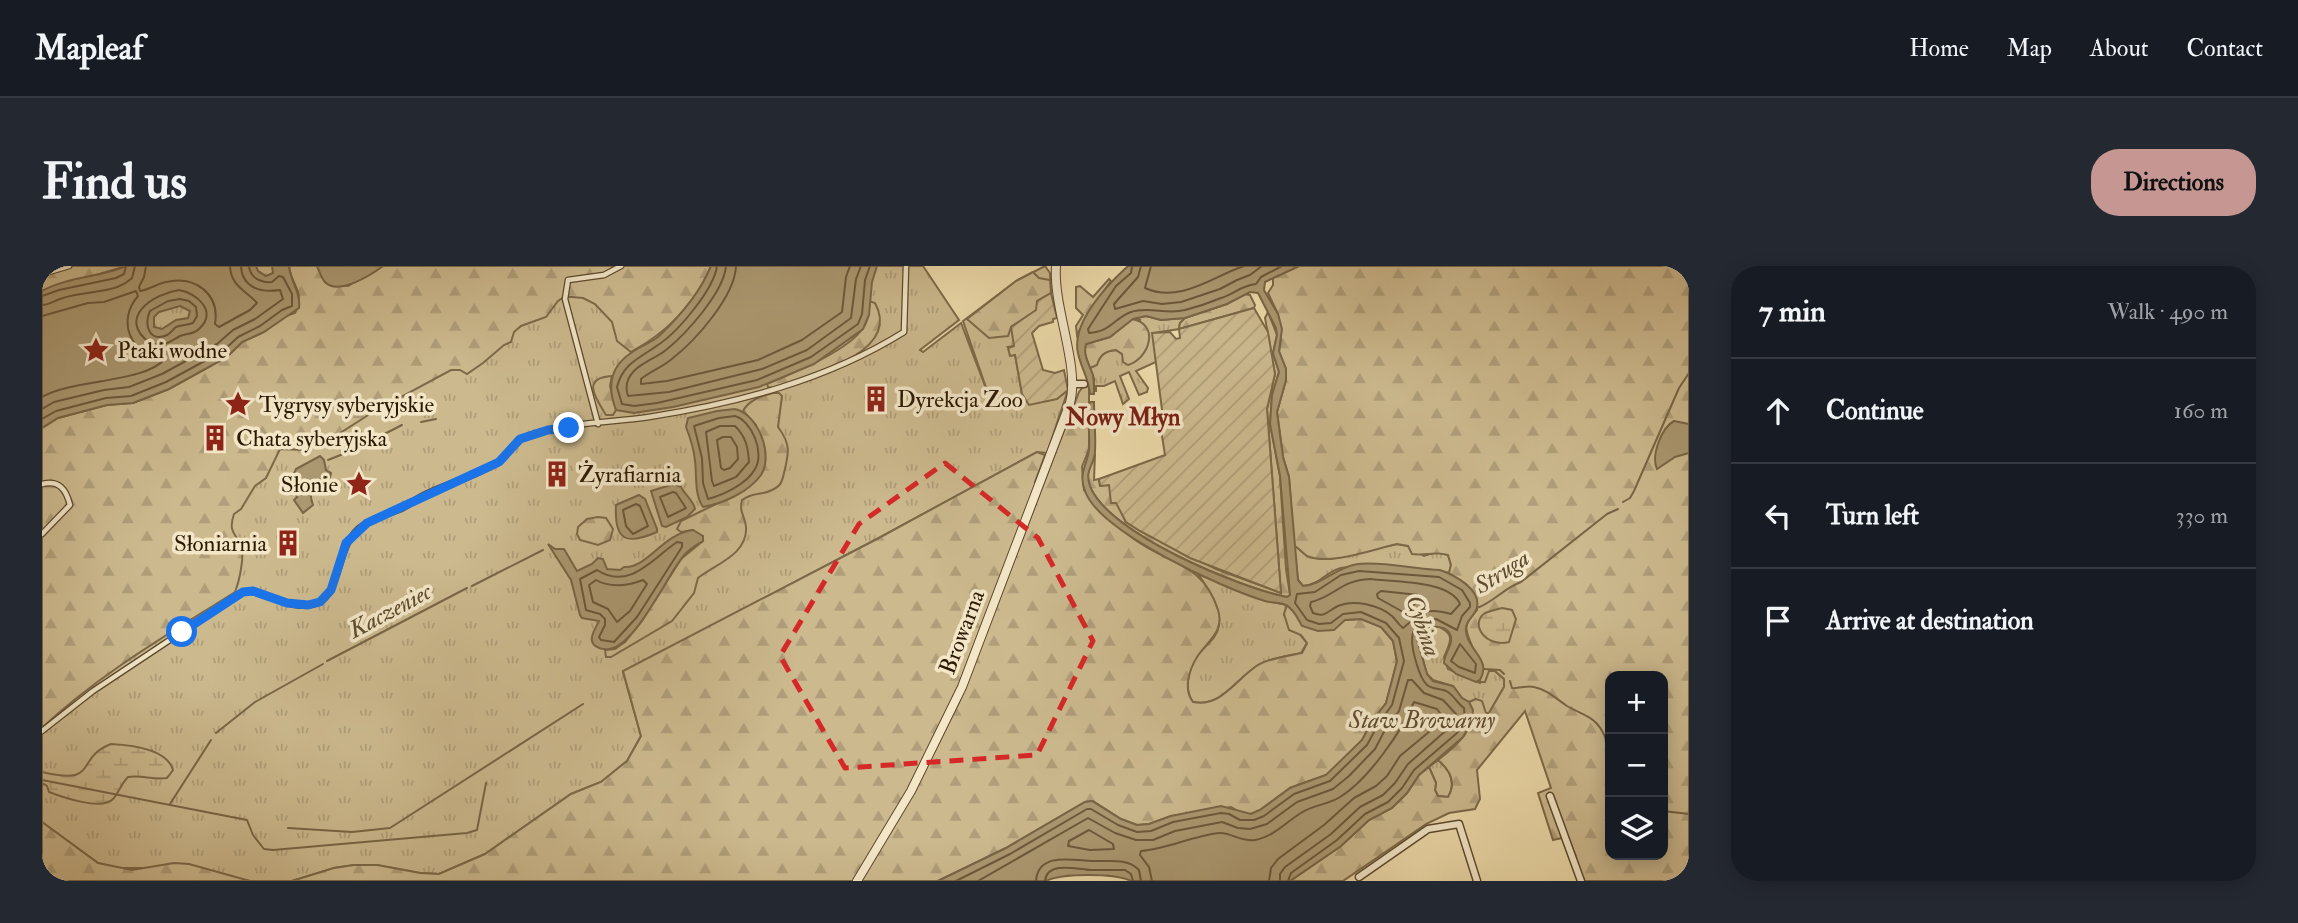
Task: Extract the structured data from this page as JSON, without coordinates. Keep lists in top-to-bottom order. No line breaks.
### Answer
{"streets":{"street":["Browarna"]},"districts":["Nowy Młyn"],"water":["Struga","Kaczeniec","Cybina","Staw Browarny"],"places":{"place":["Ptaki wodne","Tygrysy syberyjskie","Słonie"],"building":["Dyrekcja Zoo","Chata syberyjska","Żyrafiarnia","Słoniarnia"]},"page":{"header":"Mapleaf","nav":["Home","Map","About","Contact"],"buttons":"Directions","title":"Find us","heading":["7 min","Walk · 490 m"],"list":[["Continue","160 m"],["Turn left","330 m"],"Arrive at destination"],"map_buttons":["+","−"]}}
